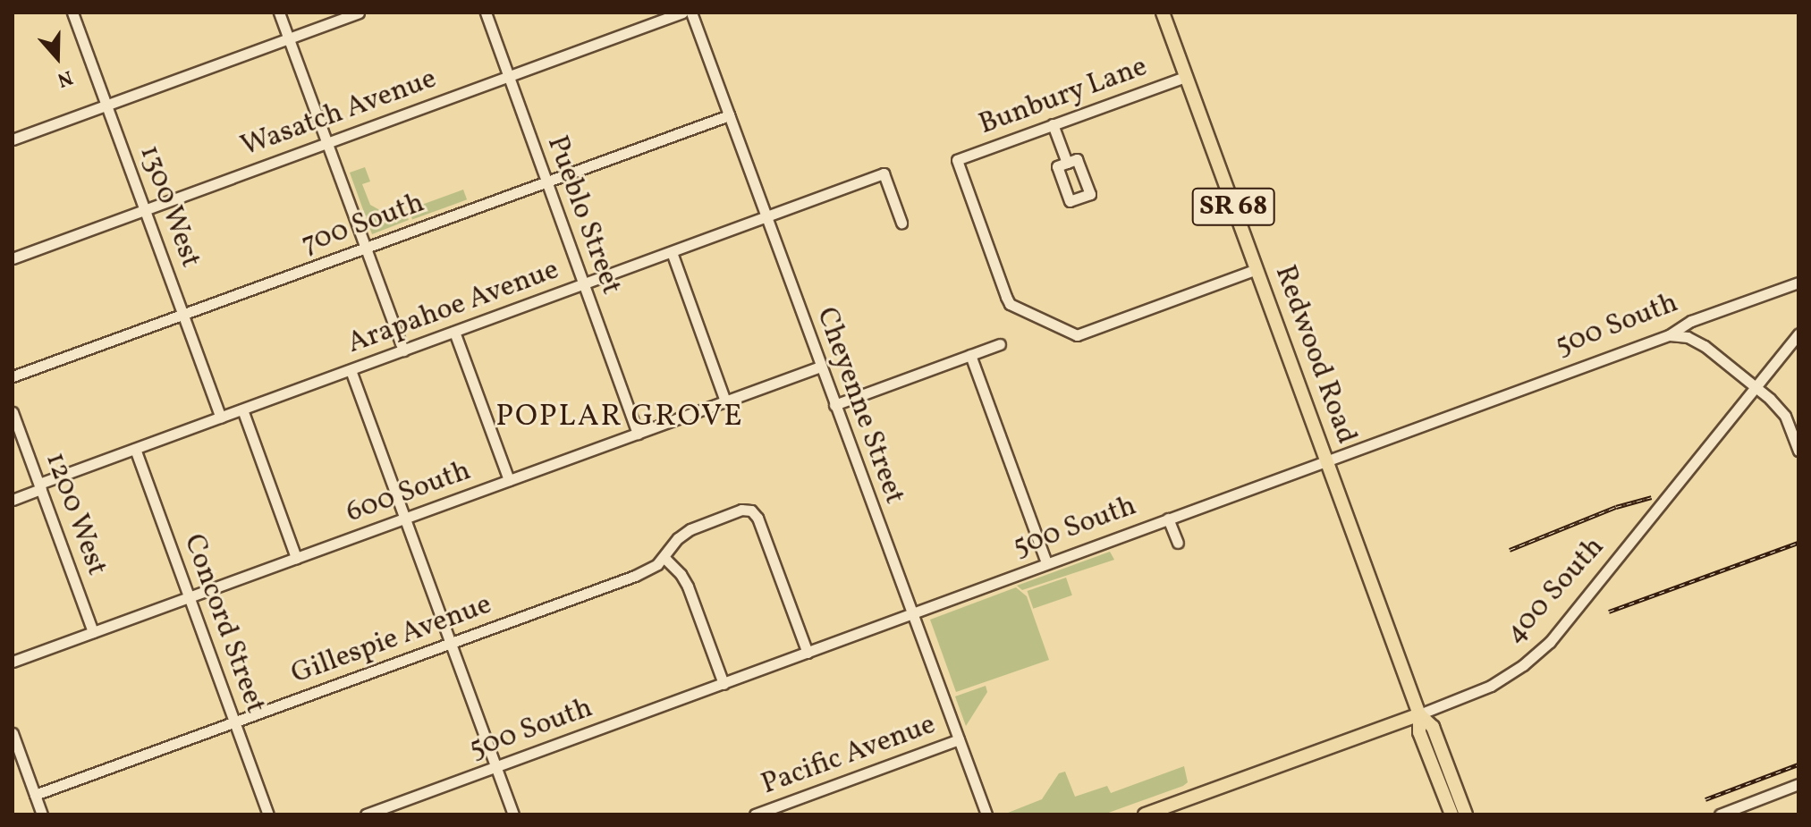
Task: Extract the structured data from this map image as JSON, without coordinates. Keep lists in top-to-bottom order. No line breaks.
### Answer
{"streets":{"main road":["SR 68","Redwood Road","400 South"],"street":["Bunbury Lane","Wasatch Avenue","1300 West","Pueblo Street","700 South","Arapahoe Avenue","500 South","Cheyenne Street","600 South","1200 West","Concord Street","Gillespie Avenue","Pacific Avenue"]},"crossings":[["Bunbury Lane","Redwood Road"],["Wasatch Avenue","1300 West"],["Wasatch Avenue","Pueblo Street"],["1300 West","700 South"],["1300 West","Arapahoe Avenue"],["Pueblo Street","700 South"],["Pueblo Street","Arapahoe Avenue"],["Pueblo Street","600 South"],["700 South","Cheyenne Street"],["Arapahoe Avenue","Cheyenne Street"],["Arapahoe Avenue","1200 West"],["Arapahoe Avenue","Concord Street"],["500 South","Redwood Road"],["500 South","Cheyenne Street"],["500 South","Gillespie Avenue"],["Redwood Road","400 South"],["Cheyenne Street","600 South"],["Cheyenne Street","Pacific Avenue"],["600 South","1200 West"],["600 South","Concord Street"],["Concord Street","Gillespie Avenue"]],"districts":["POPLAR GROVE"],"north":"bottom"}
